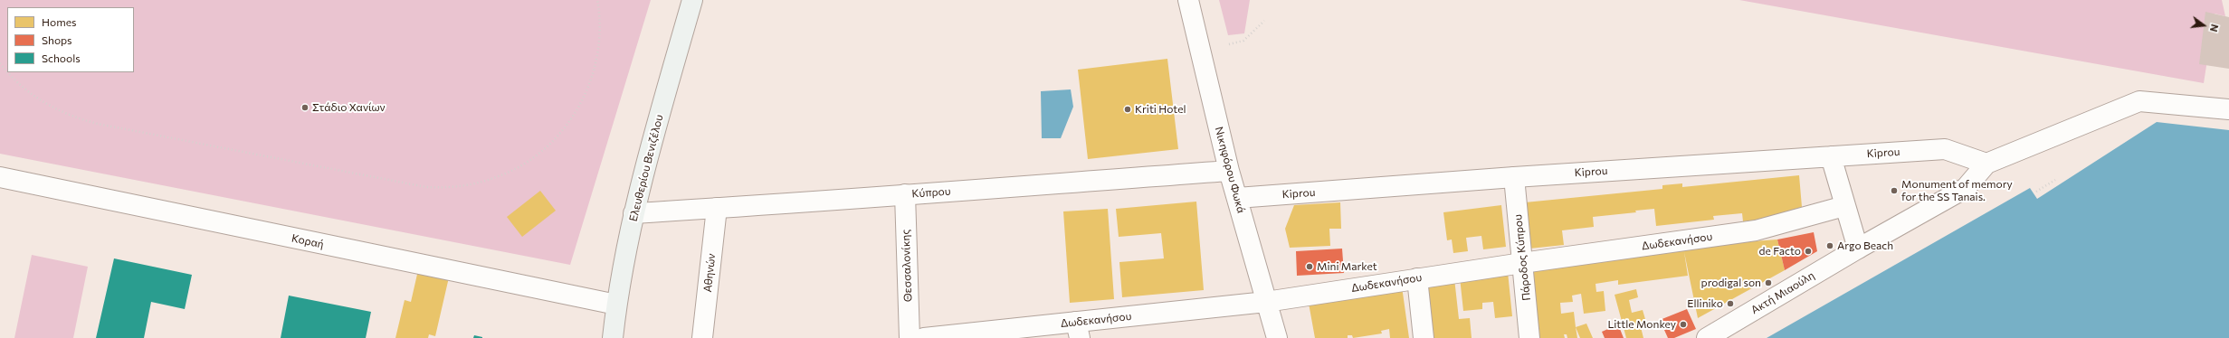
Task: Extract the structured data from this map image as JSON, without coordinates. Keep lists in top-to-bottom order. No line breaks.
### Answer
{"streets":{"main road":["Ελευθερίου Βενιζέλου"],"street":["Kiprou","Νικηφόρου Φωκά","Κύπρου","Κοραή","Δωδεκανήσου","Πάροδος Κύπρου","Θεσσαλονίκης","Αθηνών","Ακτή Μιαούλη"]},"crossings":[["Kiprou","Νικηφόρου Φωκά"],["Kiprou","Πάροδος Κύπρου"],["Kiprou","Ακτή Μιαούλη"],["Ελευθερίου Βενιζέλου","Κύπρου"],["Ελευθερίου Βενιζέλου","Κοραή"],["Νικηφόρου Φωκά","Κύπρου"],["Νικηφόρου Φωκά","Δωδεκανήσου"],["Κύπρου","Θεσσαλονίκης"],["Κύπρου","Αθηνών"],["Δωδεκανήσου","Πάροδος Κύπρου"]],"places":["Στάδιο Χανίων","Kriti Hotel","Monument of memory for the SS Tanais.","Argo Beach","de Facto","Mini Market","prodigal son","Elliniko","Little Monkey"],"legend":["Homes","Shops","Schools"],"north":"right"}
